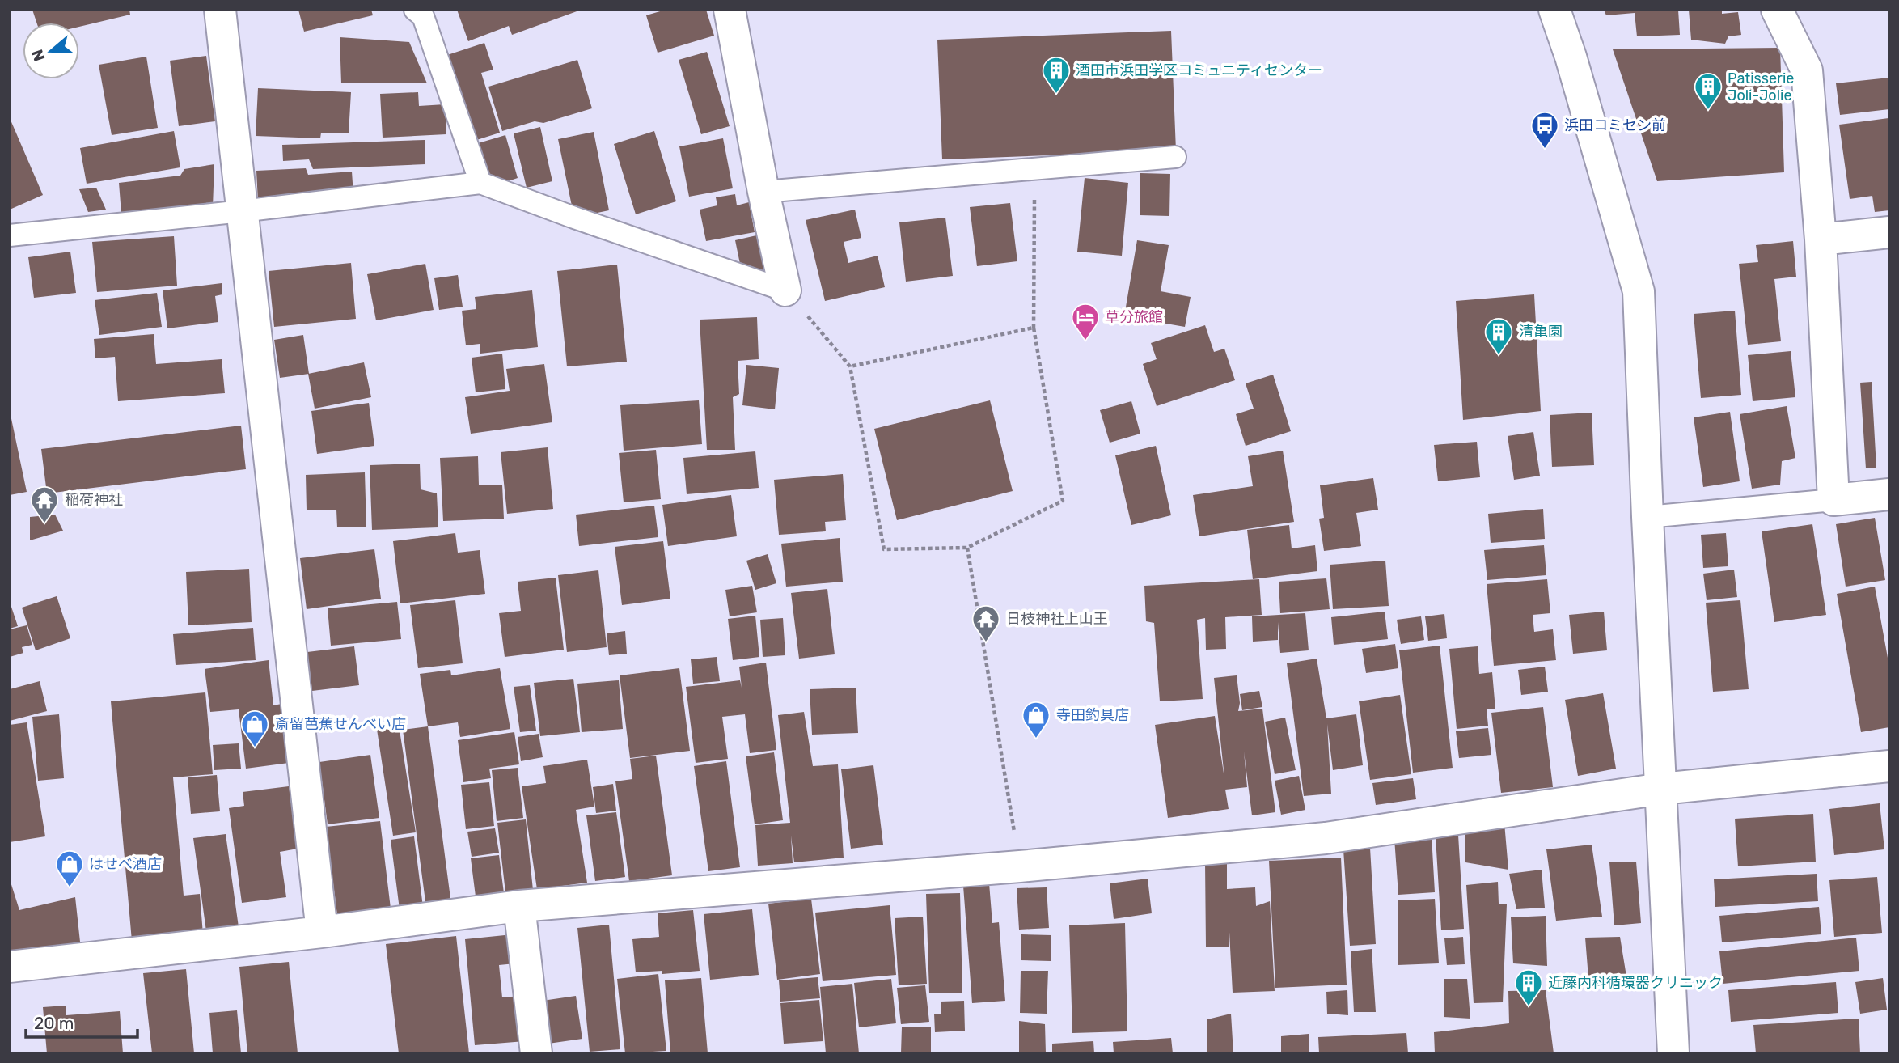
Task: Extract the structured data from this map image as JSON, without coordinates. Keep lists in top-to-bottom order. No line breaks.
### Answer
{"places":{"building":["酒田市浜田学区コミュニティセンター","Patisserie Joli-Jolie","清亀園","近藤内科循環器クリニック"],"bus stop":["浜田コミセン前"],"hotel":["草分旅館"],"temple":["稲荷神社","日枝神社上山王"],"shop":["寺田釣具店","斎留芭蕉せんべい店","はせべ酒店"]},"scale_bar":"20 m","north":"left"}
